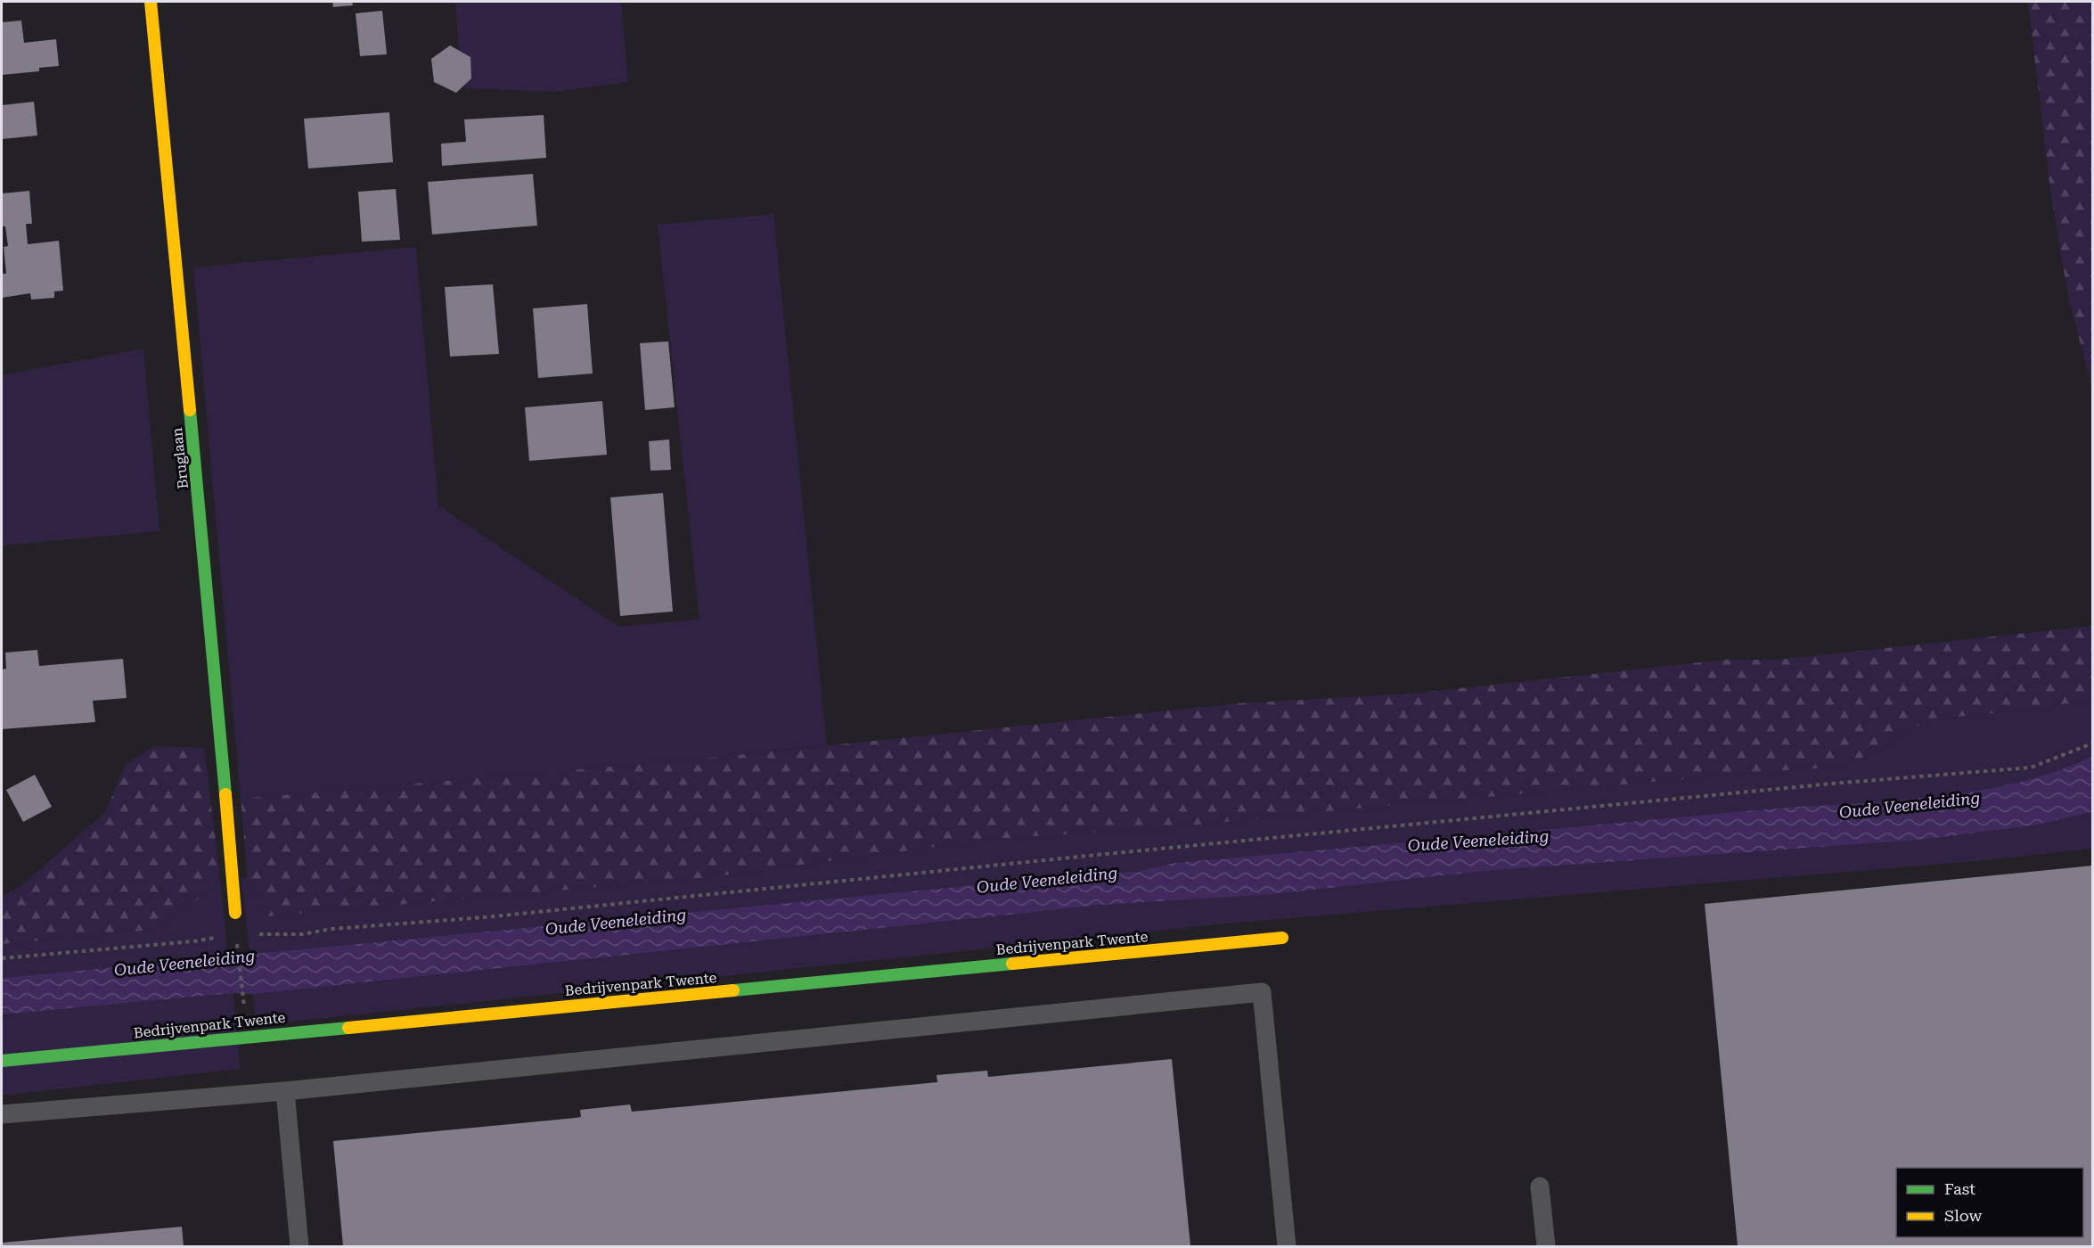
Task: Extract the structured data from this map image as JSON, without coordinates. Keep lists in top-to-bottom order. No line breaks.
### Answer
{"streets":{"street":["Bruglaan","Bedrijvenpark Twente"]},"water":["Oude Veeneleiding"],"legend":["Fast","Slow"]}
